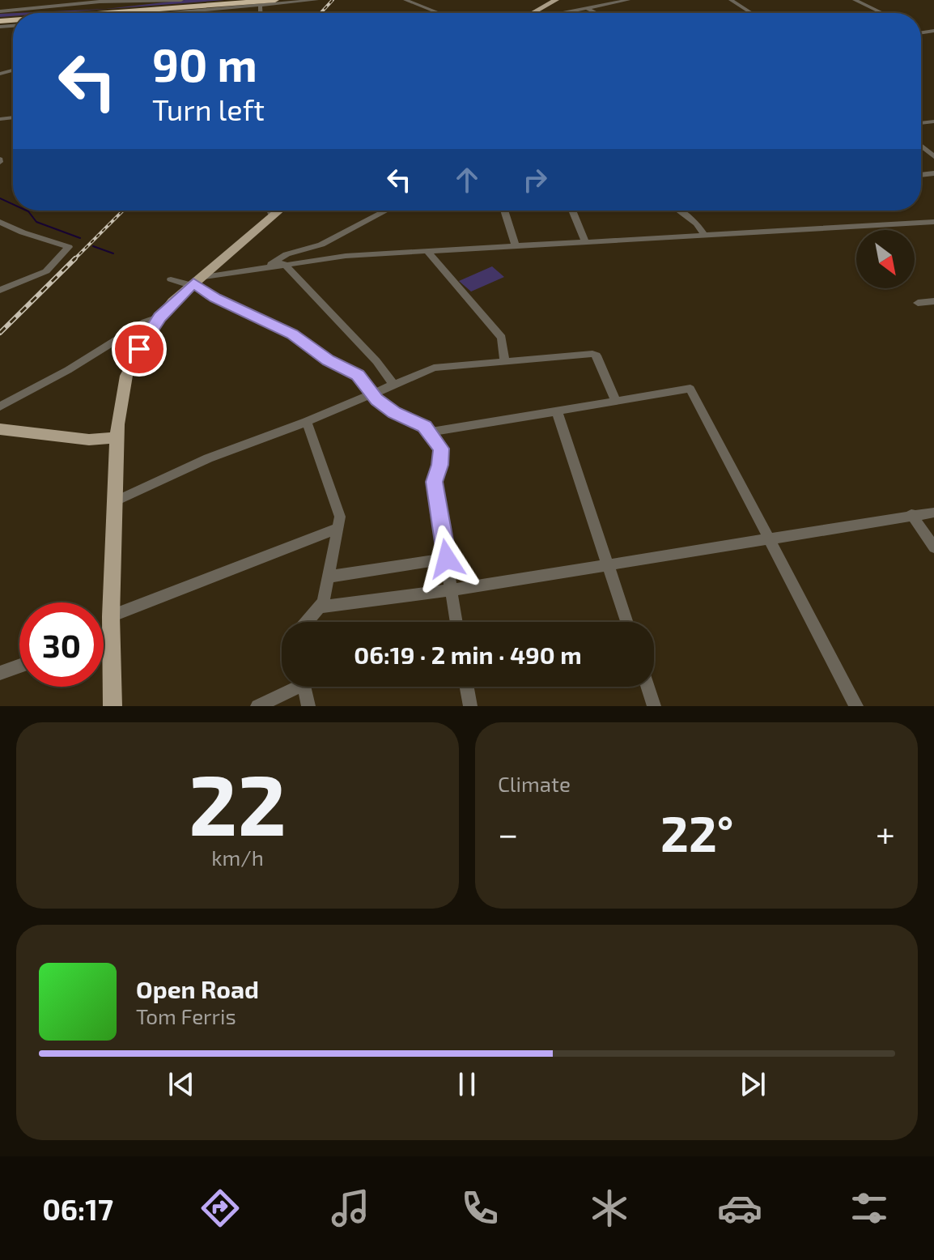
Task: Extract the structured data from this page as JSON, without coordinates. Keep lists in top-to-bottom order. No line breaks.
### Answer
{"north":"bottom right","page":{"turn":["90 m","Turn left"],"limit":"30","trip":"06:19 · 2 min · 490 m","tile":[["22","km/h"],"Climate"],"heat":["−","22°","+"],"song":["Open Road","Tom Ferris"],"tabs":"06:17"}}
